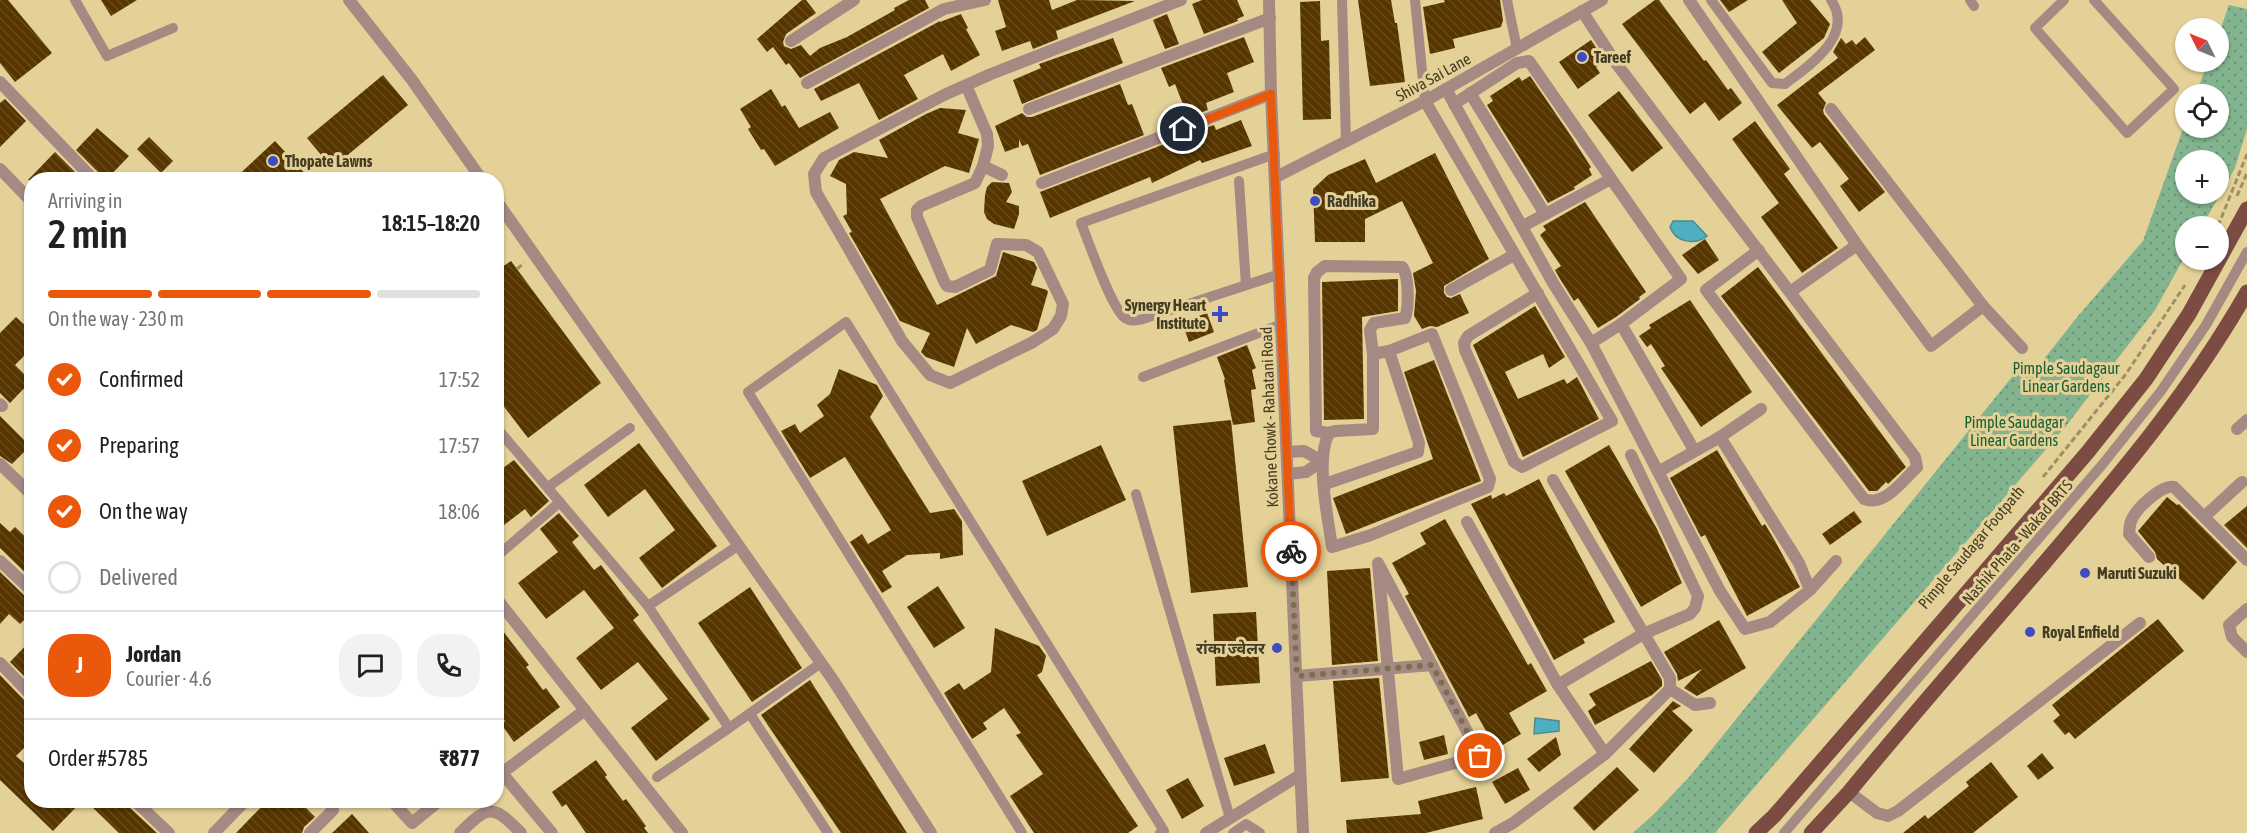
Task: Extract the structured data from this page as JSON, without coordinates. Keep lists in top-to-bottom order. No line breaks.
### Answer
{"streets":{"street":["Shiva Sai Lane","Kokane Chowk - Rahatani Road"],"lane":["Nashik Phata - Wakad BRTS"],"path":["Pimple Saudagar Footpath"]},"crossings":[["Shiva Sai Lane","Kokane Chowk - Rahatani Road"]],"parks":["Pimple Saudagaur Linear Gardens","Pimple Saudagar Linear Gardens"],"places":{"other":["Tareef","Thopate Lawns","Radhika","Maruti Suzuki","Royal Enfield","रांका ज्वेलर"],"health":["Synergy Heart Institute"]},"north":"top left","page":{"map_buttons":["+","−"],"heading":["2 min","Arriving in","18:15–18:20"],"panel":["Jordan","Courier · 4.6","Order #5785","₹877"],"bar":"On the way · 230 m","list":[["Confirmed","17:52"],["Preparing","17:57"],["On the way","18:06"],"Delivered"],"round":"J"}}
